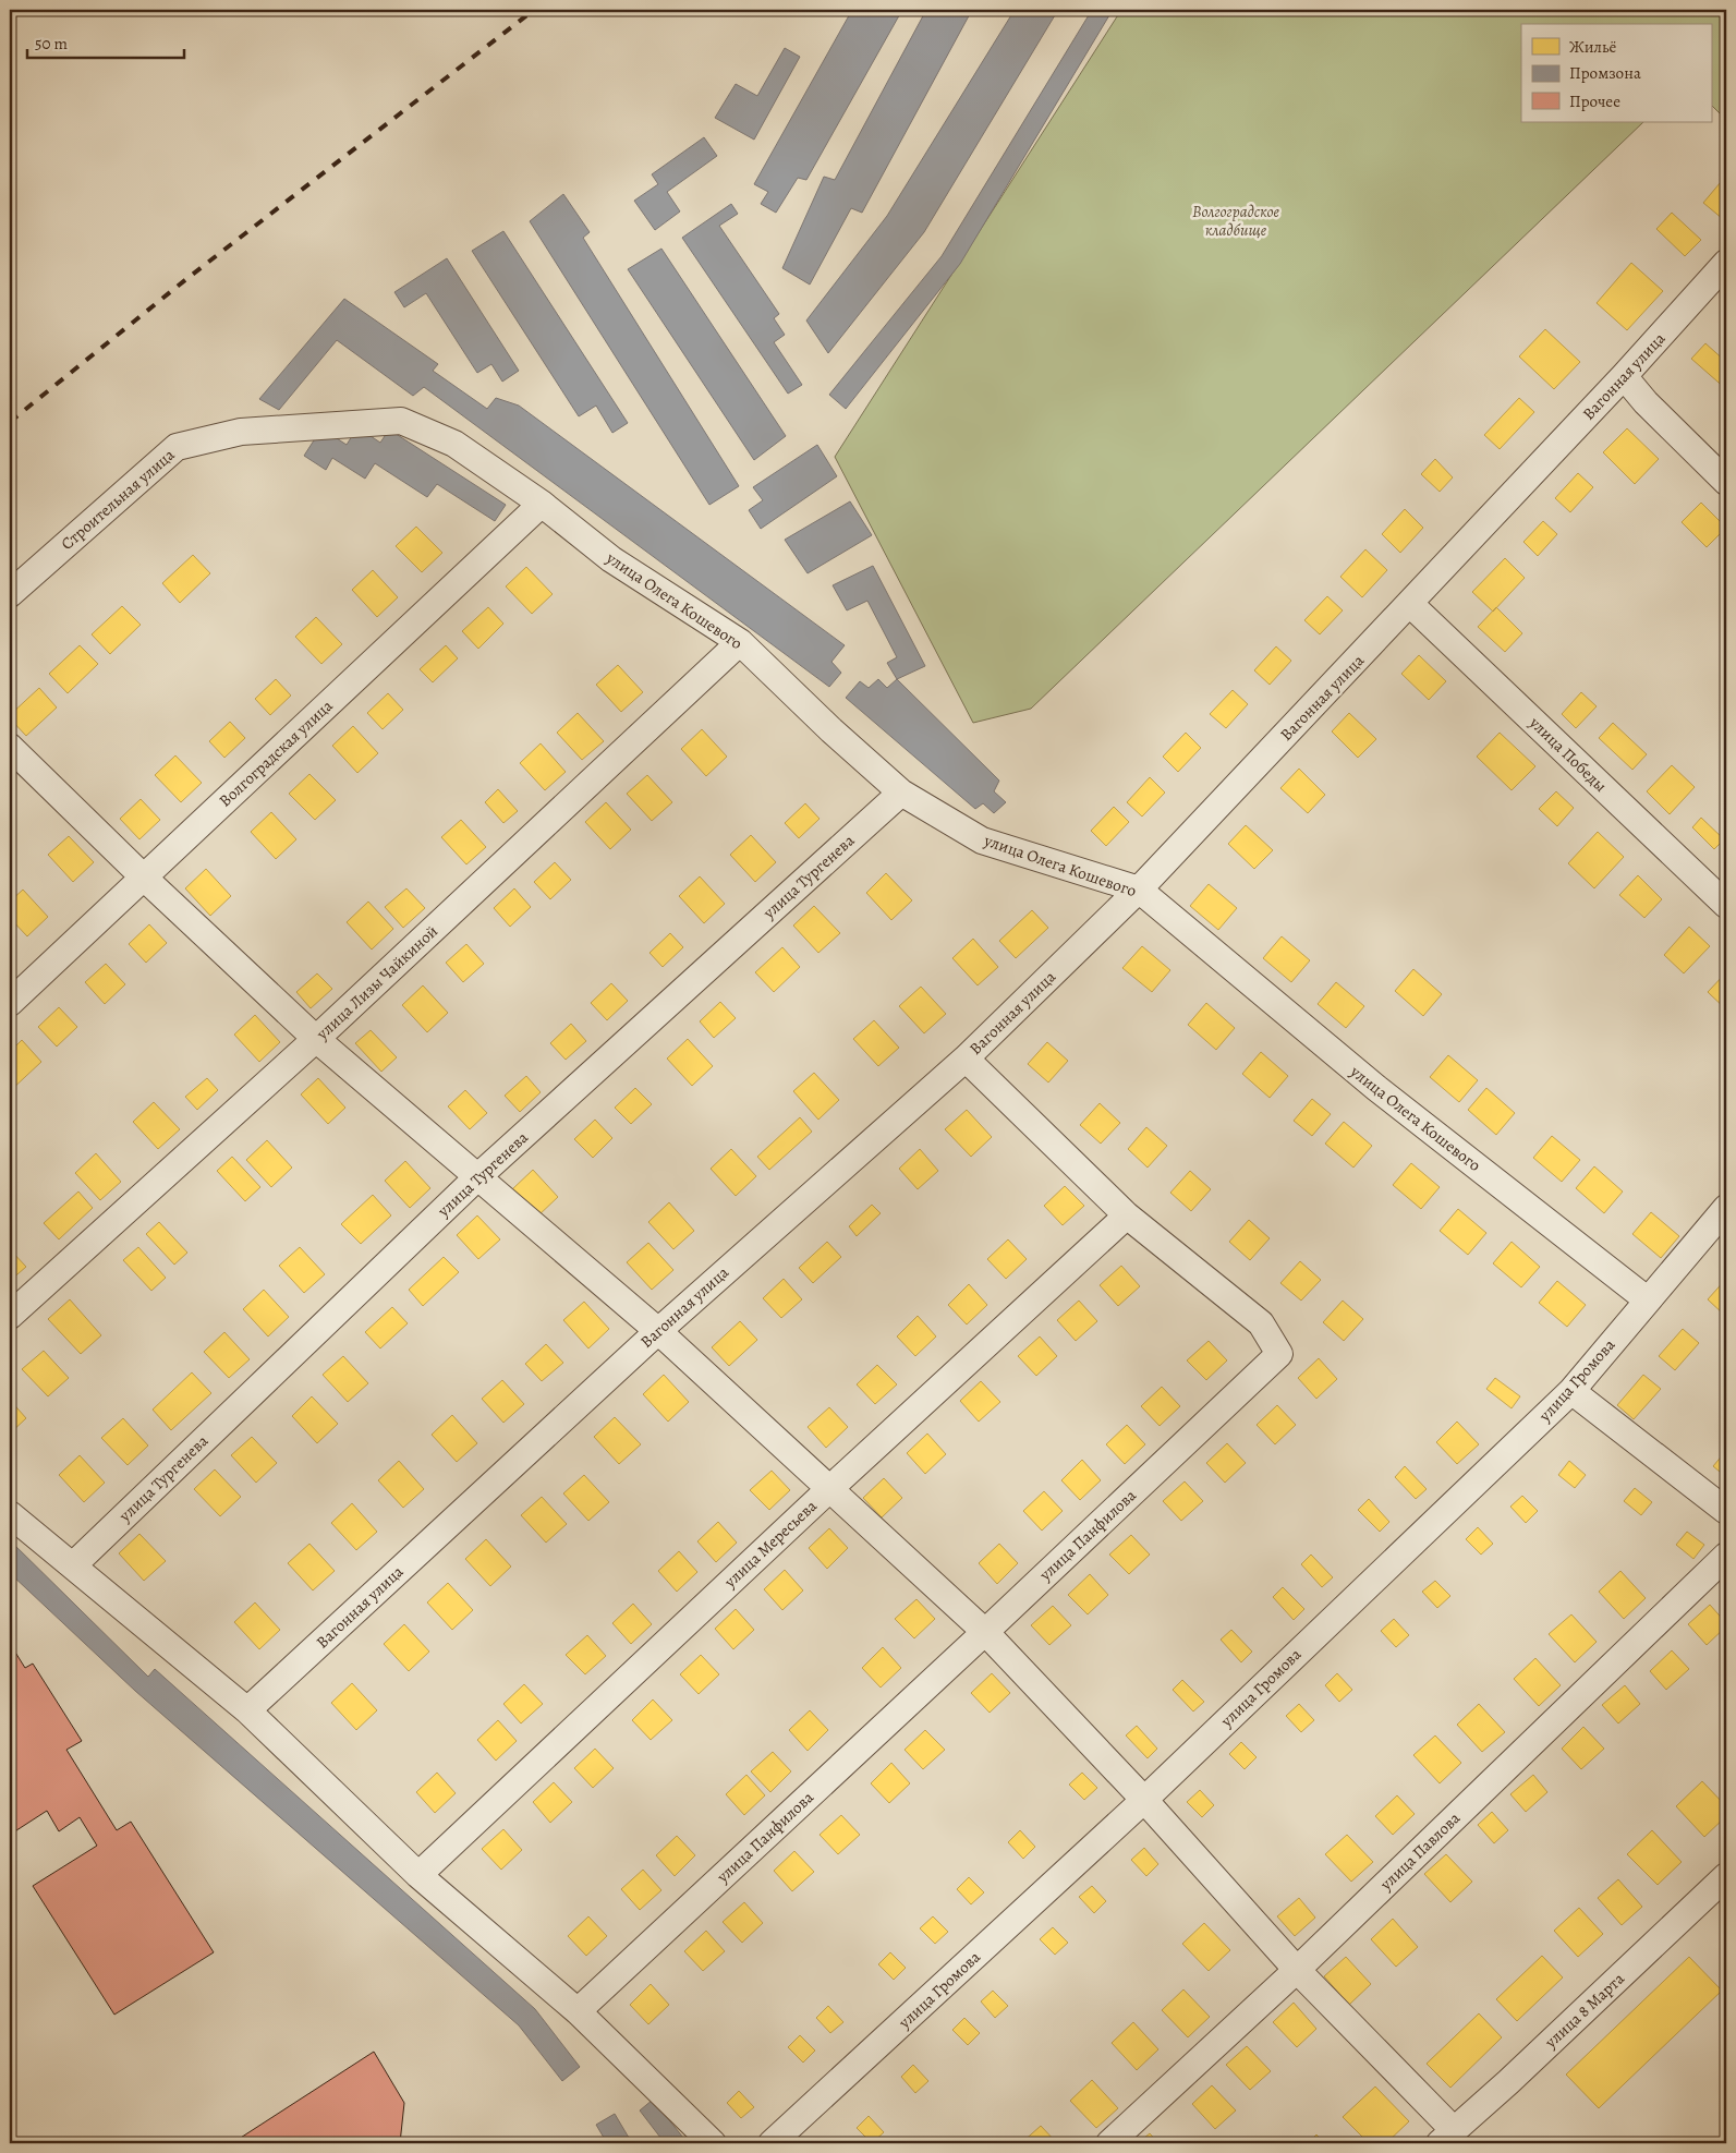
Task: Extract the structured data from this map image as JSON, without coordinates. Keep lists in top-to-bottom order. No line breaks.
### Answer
{"streets":{"street":["Вагонная улица","Строительная улица","улица Олега Кошевого","Волгоградская улица","улица Победы","улица Тургенева","улица Лизы Чайкиной","улица Громова","улица Панфилова","улица Мересьева","улица Павлова","улица 8 Марта"]},"crossings":[["Вагонная улица","улица Олега Кошевого"],["Вагонная улица","улица Победы"],["Вагонная улица","улица Панфилова"],["Строительная улица","улица Олега Кошевого"],["улица Олега Кошевого","Волгоградская улица"],["улица Олега Кошевого","улица Тургенева"],["улица Олега Кошевого","улица Лизы Чайкиной"],["улица Олега Кошевого","улица Громова"],["улица Панфилова","улица Мересьева"]],"parks":["Волгоградское кладбище"],"legend":["Жильё","Промзона","Прочее"],"scale_bar":"50 m"}
